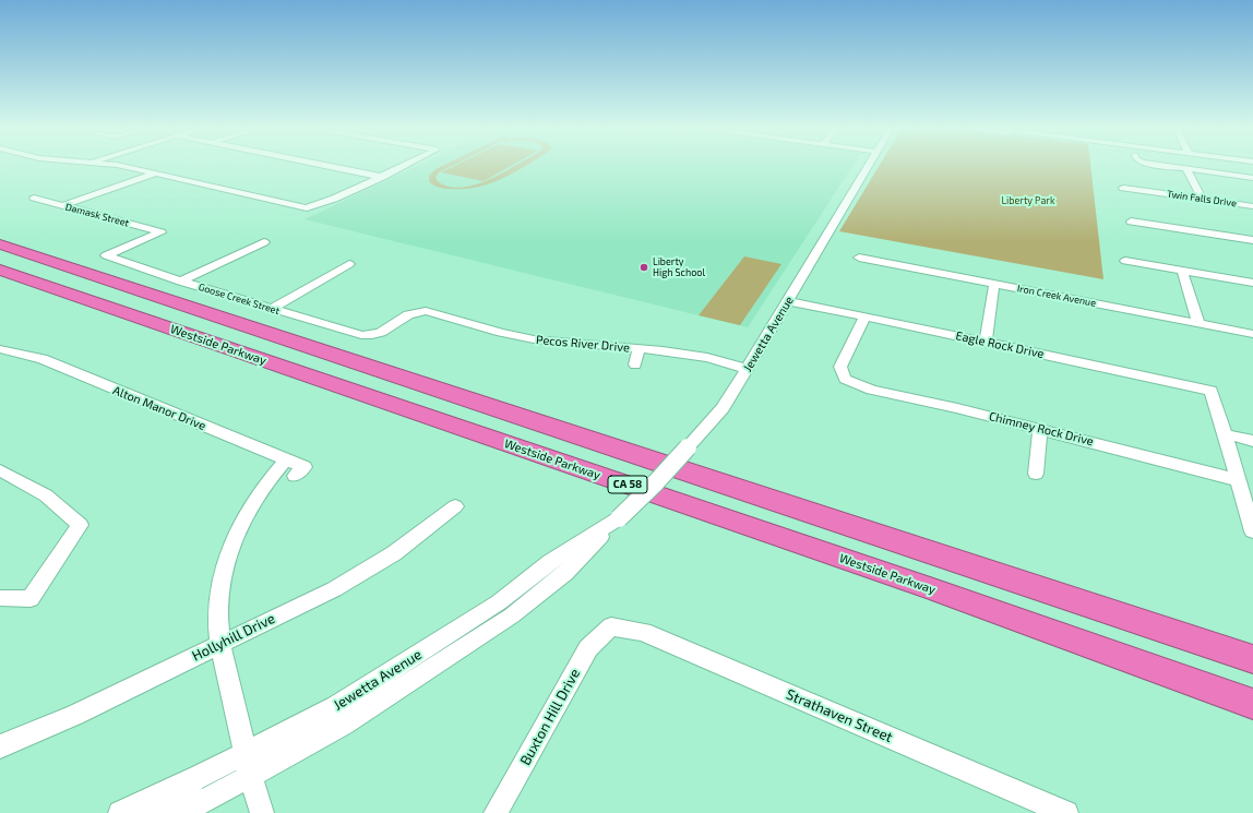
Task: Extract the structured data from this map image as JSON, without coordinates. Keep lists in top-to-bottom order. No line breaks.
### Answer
{"streets":{"highway":["Westside Parkway","CA 58"],"street":["Twin Falls Drive","Damask Street","Iron Creek Avenue","Goose Creek Street","Jewetta Avenue","Pecos River Drive","Eagle Rock Drive","Alton Manor Drive","Chimney Rock Drive","Hollyhill Drive","Strathaven Street","Buxton Hill Drive"]},"crossings":[["Damask Street","Goose Creek Street"],["Goose Creek Street","Pecos River Drive"],["Jewetta Avenue","Pecos River Drive"],["Jewetta Avenue","Eagle Rock Drive"],["Eagle Rock Drive","Chimney Rock Drive"],["Alton Manor Drive","Hollyhill Drive"],["Strathaven Street","Buxton Hill Drive"]],"parks":["Liberty Park"],"places":["Liberty High School"]}
